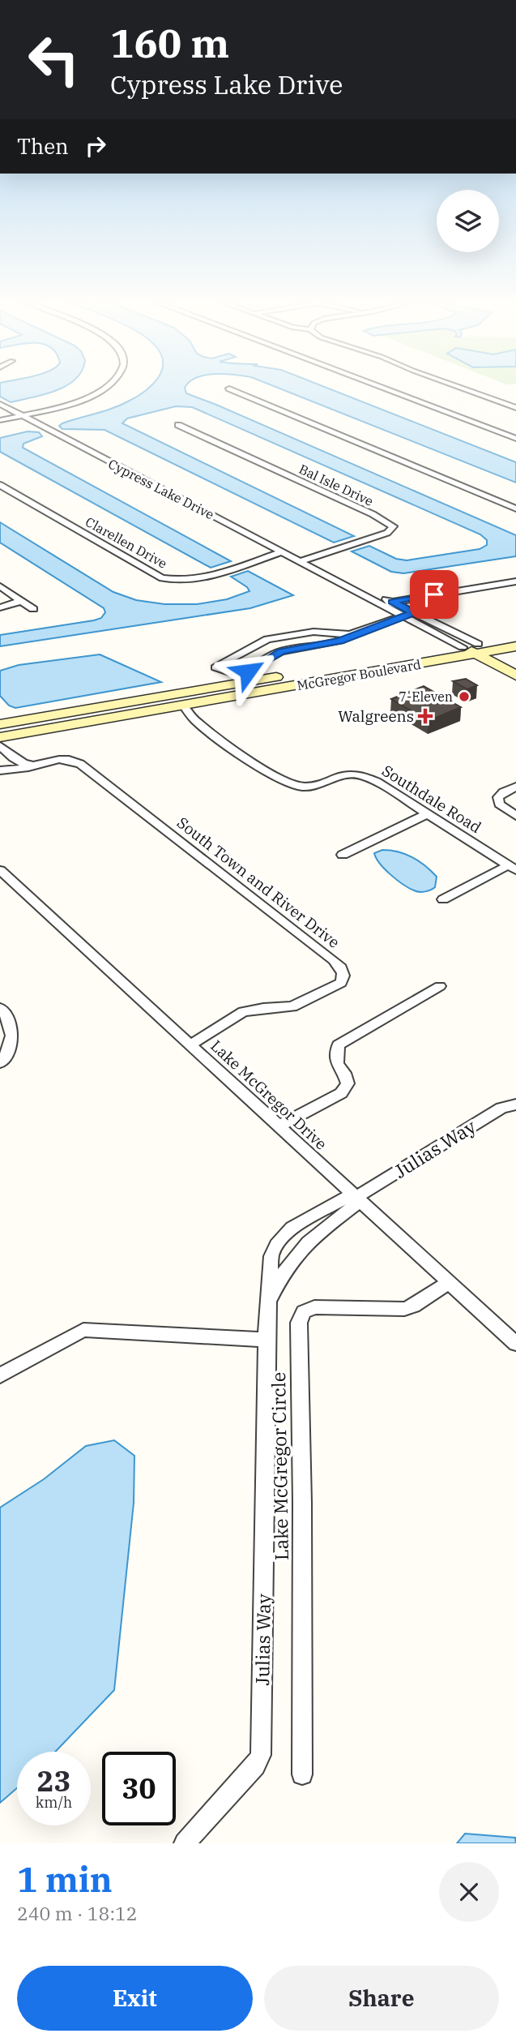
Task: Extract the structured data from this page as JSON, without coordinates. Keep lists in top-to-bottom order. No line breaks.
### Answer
{"streets":{"main road":["Cypress Lake Drive","McGregor Boulevard"],"street":["Bal Isle Drive","Clarellen Drive","Southdale Road","South Town and River Drive","Lake McGregor Drive","Julias Way","Lake McGregor Circle"]},"crossings":[["Bal Isle Drive","Cypress Lake Drive"],["Cypress Lake Drive","Clarellen Drive"],["Cypress Lake Drive","McGregor Boulevard"],["McGregor Boulevard","Southdale Road"],["South Town and River Drive","Lake McGregor Drive"],["Lake McGregor Drive","Julias Way"],["Lake McGregor Drive","Lake McGregor Circle"]],"places":{"other":["7-Eleven"],"health":["Walgreens"]},"page":{"turn":["160 m","Cypress Lake Drive"],"then":"Then","speed":"23 km/h","limit":"30","heading":["1 min","240 m · 18:12"],"buttons":["Exit","Share"]}}
